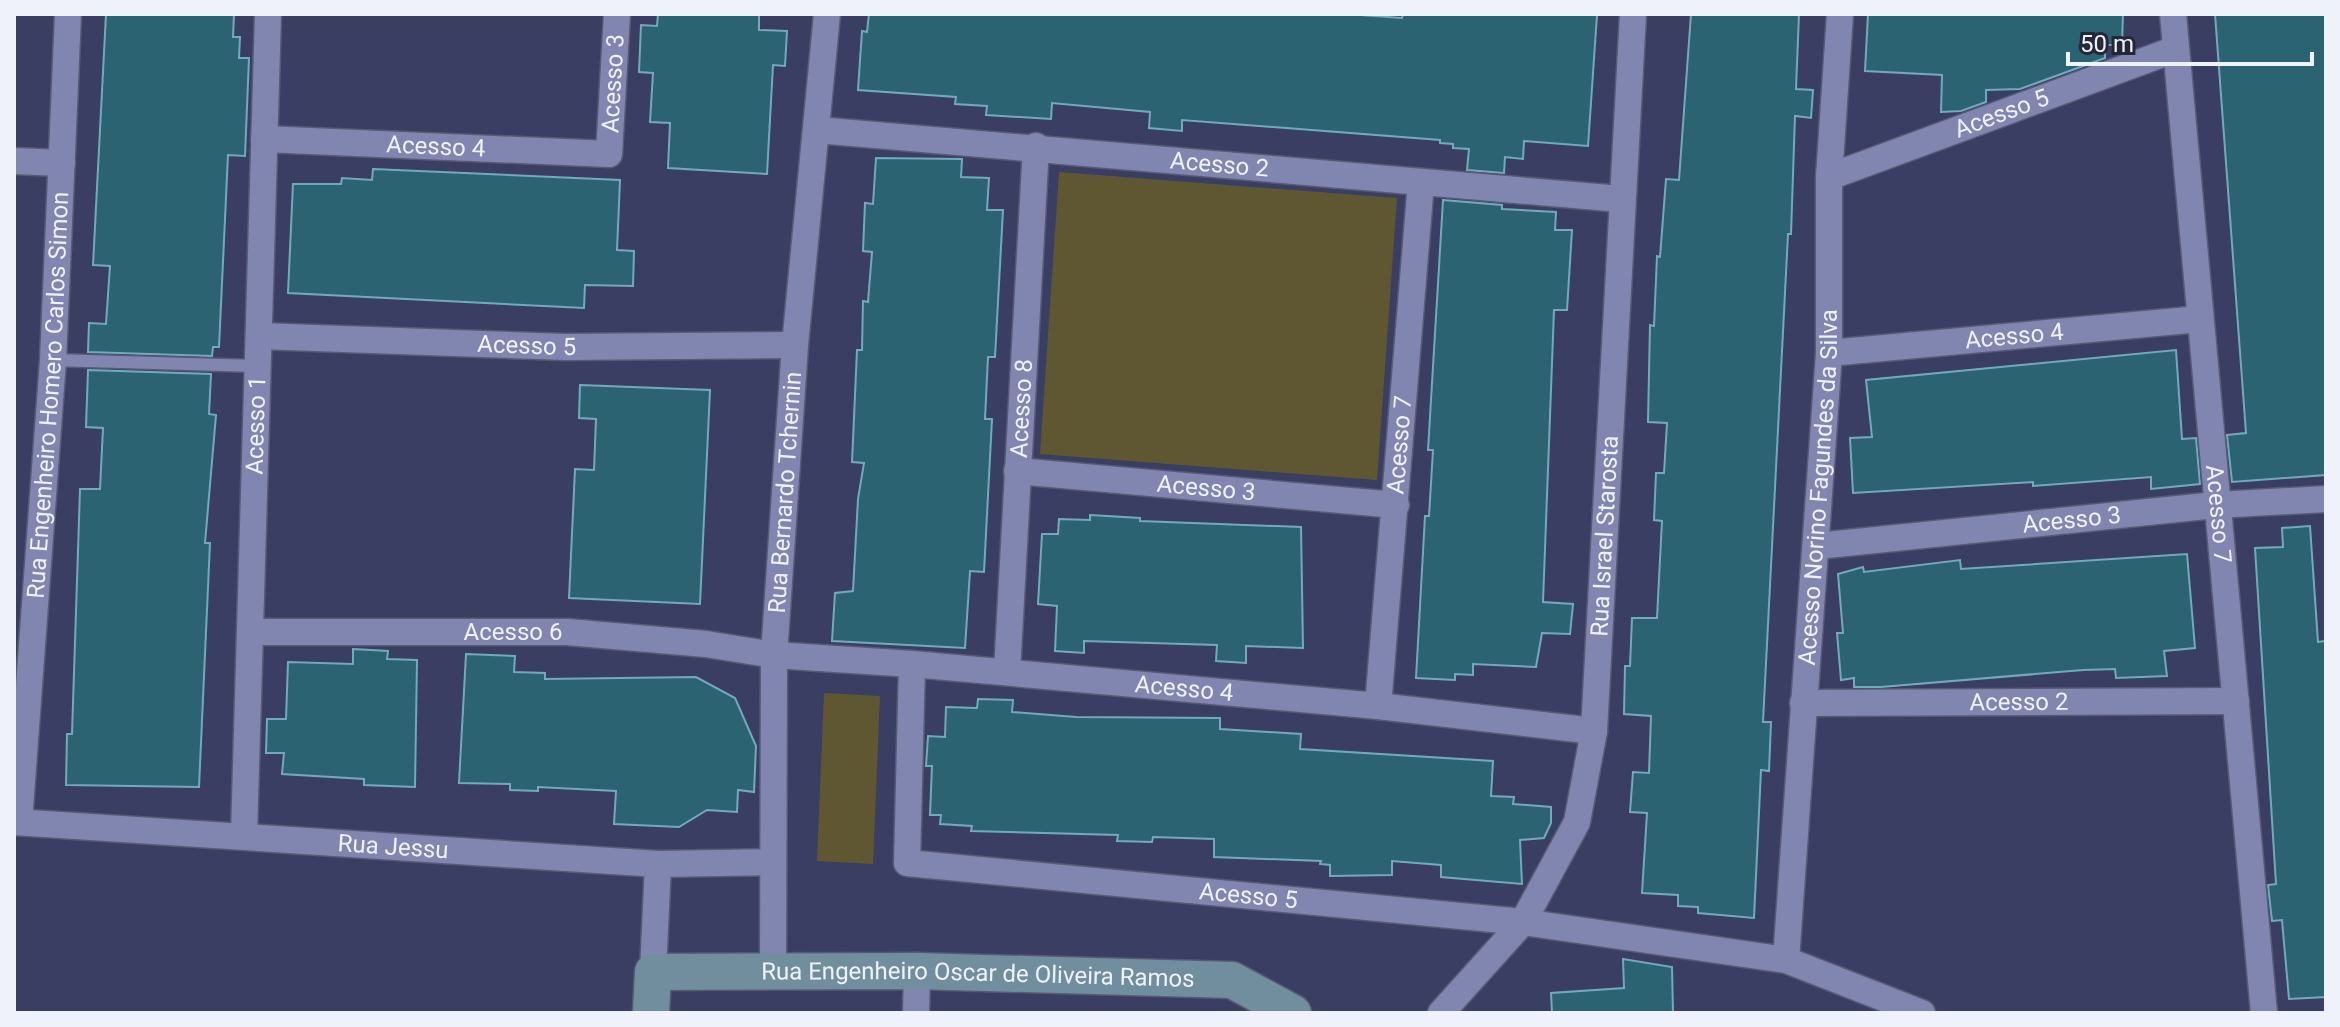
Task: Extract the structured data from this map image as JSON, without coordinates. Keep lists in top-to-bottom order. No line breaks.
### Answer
{"streets":{"street":["Acesso 3","Acesso 5","Acesso 4","Acesso 2","Rua Engenheiro Homero Carlos Simon","Acesso 8","Acesso 1","Acesso 7","Acesso Norino Fagundes da Silva","Rua Bernardo Tchernin","Rua Israel Starosta","Acesso 6","Rua Jessu","Rua Engenheiro Oscar de Oliveira Ramos"]},"crossings":[["Acesso 3","Acesso 4"],["Acesso 3","Acesso 8"],["Acesso 3","Acesso 7"],["Acesso 3","Acesso Norino Fagundes da Silva"],["Acesso 5","Acesso 4"],["Acesso 5","Acesso 1"],["Acesso 5","Acesso 7"],["Acesso 5","Acesso Norino Fagundes da Silva"],["Acesso 5","Rua Bernardo Tchernin"],["Acesso 5","Rua Israel Starosta"],["Acesso 4","Acesso 8"],["Acesso 4","Acesso 1"],["Acesso 4","Acesso 7"],["Acesso 4","Acesso Norino Fagundes da Silva"],["Acesso 4","Rua Bernardo Tchernin"],["Acesso 4","Rua Israel Starosta"],["Acesso 4","Acesso 6"],["Acesso 2","Acesso 8"],["Acesso 2","Acesso 7"],["Acesso 2","Acesso Norino Fagundes da Silva"],["Acesso 2","Rua Bernardo Tchernin"],["Acesso 2","Rua Israel Starosta"],["Rua Engenheiro Homero Carlos Simon","Rua Jessu"],["Acesso 1","Acesso 6"],["Acesso 1","Rua Jessu"],["Rua Bernardo Tchernin","Acesso 6"],["Rua Bernardo Tchernin","Rua Jessu"],["Rua Bernardo Tchernin","Rua Engenheiro Oscar de Oliveira Ramos"]],"scale_bar":"50 m"}
